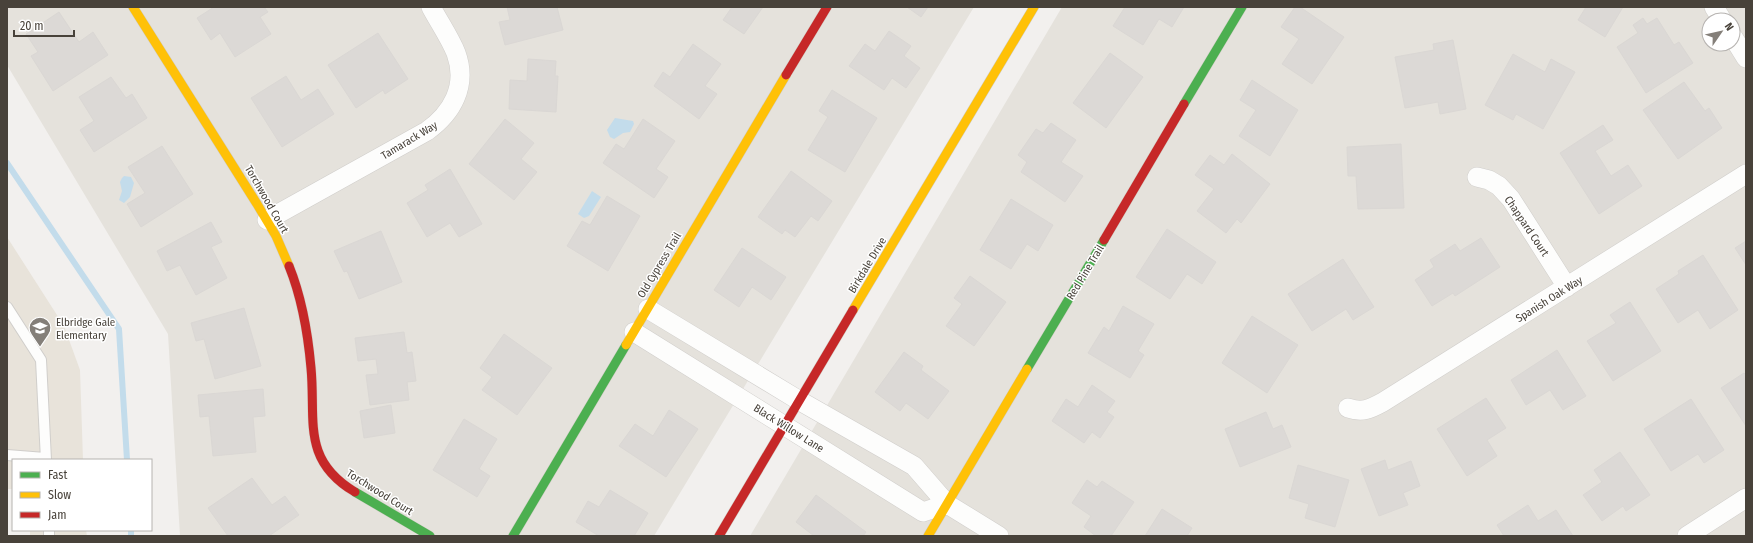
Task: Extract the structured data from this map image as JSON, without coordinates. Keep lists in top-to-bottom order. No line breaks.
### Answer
{"streets":{"street":["Tamarack Way","Torchwood Court","Chappard Court","Old Cypress Trail","Birkdale Drive","Red Pine Trail","Spanish Oak Way","Black Willow Lane"]},"crossings":[["Tamarack Way","Torchwood Court"],["Chappard Court","Spanish Oak Way"],["Old Cypress Trail","Black Willow Lane"],["Birkdale Drive","Black Willow Lane"],["Red Pine Trail","Black Willow Lane"]],"places":{"school or university":["Elbridge Gale Elementary"]},"legend":["Fast","Slow","Jam"],"scale_bar":"20 m","north":"top right"}
